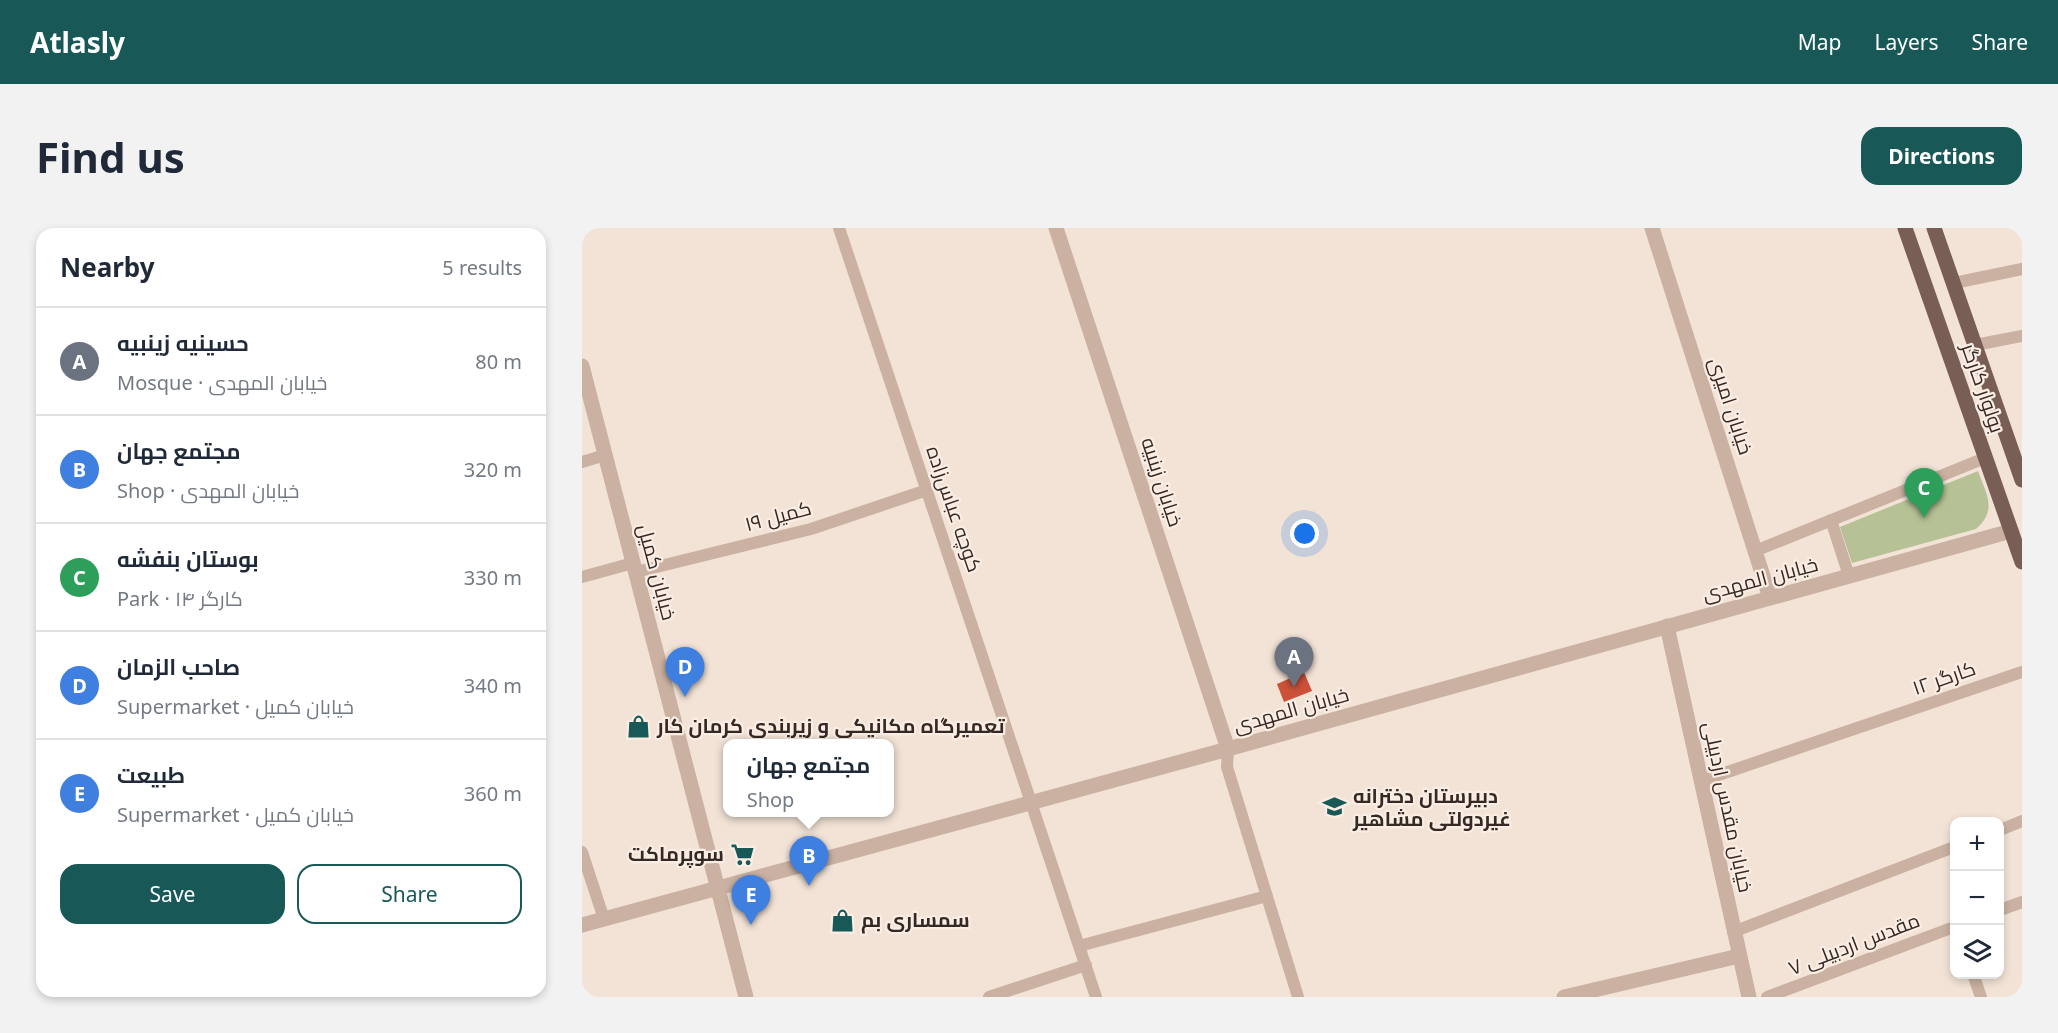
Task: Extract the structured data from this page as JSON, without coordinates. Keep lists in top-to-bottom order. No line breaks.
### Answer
{"streets":{"main road":["بولوار کارگر"],"street":["خیابان امیری","خیابان زینبیه","کوچه عباس‌زاده","کمیل ۱۹","خیابان کمیل","خیابان المهدی","کارگر ۱۲","خیابان مقدس اردبیلی","مقدس اردبیلی ۷"]},"crossings":[["بولوار کارگر","خیابان المهدی"],["خیابان امیری","خیابان المهدی"],["خیابان زینبیه","خیابان المهدی"],["کوچه عباس‌زاده","کمیل ۱۹"],["کوچه عباس‌زاده","خیابان المهدی"],["کمیل ۱۹","خیابان کمیل"],["خیابان کمیل","خیابان المهدی"],["خیابان المهدی","خیابان مقدس اردبیلی"],["کارگر ۱۲","خیابان مقدس اردبیلی"]],"places":{"shop":["تعمیرگاه مکانیکی و زیربندی کرمان کار","سمساری بم"],"school or university":["دبیرستان دخترانه غیردولتی مشاهیر"],"supermarket":["سوپرماکت"]},"page":{"header":"Atlasly","nav":["Map","Layers","Share"],"buttons":["Directions",["Save","Share"]],"title":"Find us","heading":["Nearby","5 results"],"list":[{"mark":"A","name":"حسینیه زینبیه","note":"Mosque · خیابان المهدی","value":"80 m"},{"mark":"B","name":"مجتمع جهان","note":"Shop · خیابان المهدی","value":"320 m"},{"mark":"C","name":"بوستان بنفشه","note":"Park · کارگر ۱۴","value":"330 m"},{"mark":"D","name":"صاحب الزمان","note":"Supermarket · خیابان کمیل","value":"340 m"},{"mark":"E","name":"طبیعت","note":"Supermarket · خیابان کمیل","value":"360 m"}],"pins":["C","A","D","B","E"],"popup":["مجتمع جهان","Shop"],"map_buttons":["+","−"]}}
